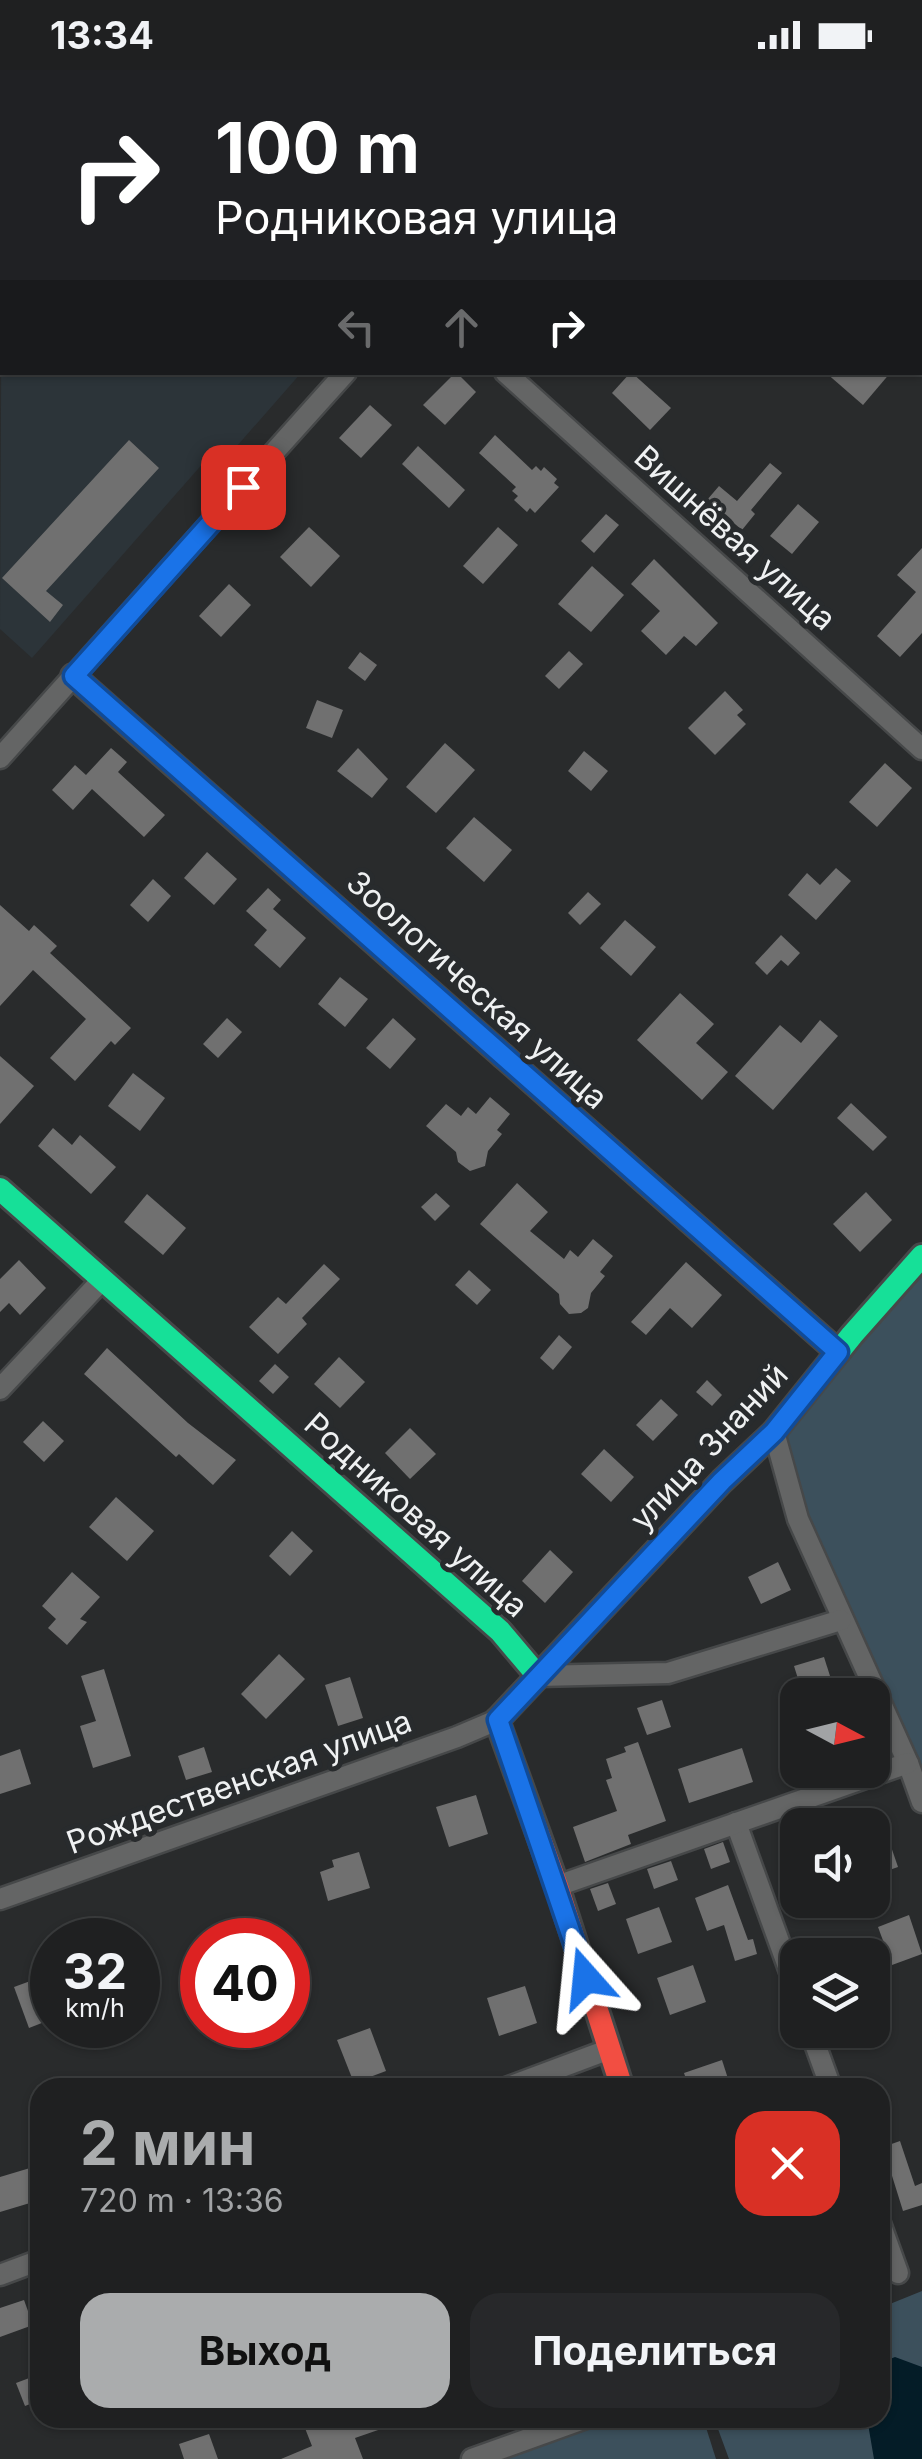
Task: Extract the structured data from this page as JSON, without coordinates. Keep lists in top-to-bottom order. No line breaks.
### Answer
{"streets":{"street":["Вишнёвая улица","Зоологическая улица","улица Знаний","Родниковая улица","Рождественская улица"]},"crossings":[["Зоологическая улица","улица Знаний"],["улица Знаний","Родниковая улица"]],"north":"right","page":{"status":"13:34","turn":["100 m","Родниковая улица"],"speed":"32 km/h","limit":"40","heading":["2 мин","720 m · 13:36"],"buttons":["Выход","Поделиться"]}}
